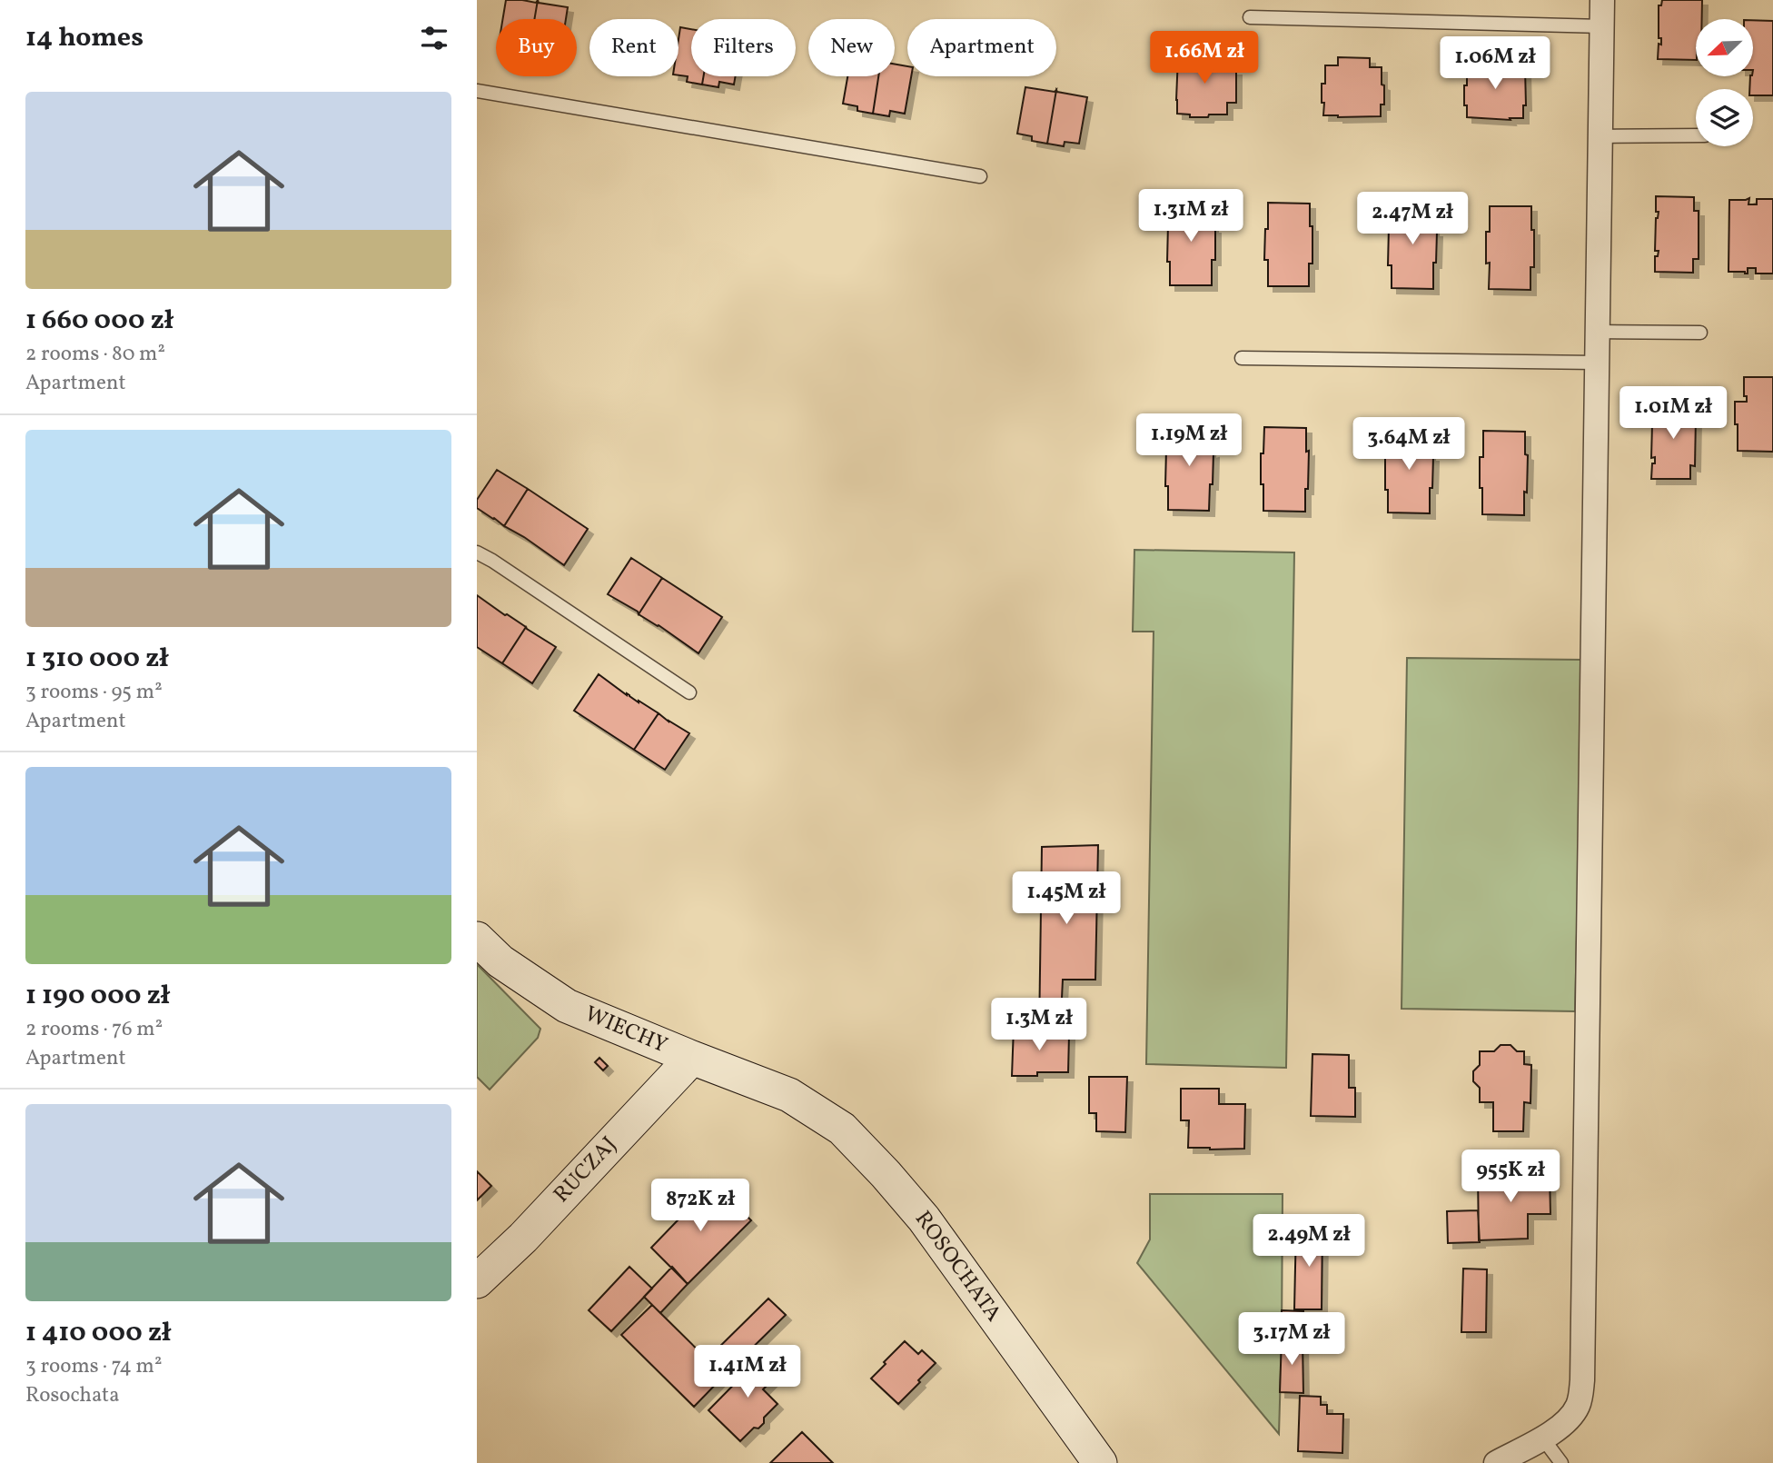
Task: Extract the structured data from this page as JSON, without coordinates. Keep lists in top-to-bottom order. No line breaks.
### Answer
{"streets":{"street":["WIECHY","RUCZAJ","ROSOCHATA"]},"crossings":[["WIECHY","RUCZAJ"],["WIECHY","ROSOCHATA"]],"north":"bottom left","page":{"heading":"14 homes","chip":["Buy","Rent","Filters","New","Apartment"],"price":["1.66M zł","1.06M zł","1.31M zł","2.47M zł","1.01M zł","1.19M zł","3.64M zł","1.45M zł","1.3M zł","955K zł","872K zł","2.49M zł","3.17M zł","1.41M zł"],"list":[{"name":"1 660 000 zł","note":"2 rooms · 80 m² · Apartment"},{"name":"1 310 000 zł","note":"3 rooms · 95 m² · Apartment"},{"name":"1 190 000 zł","note":"2 rooms · 76 m² · Apartment"},{"name":"1 410 000 zł","note":"3 rooms · 74 m² · Rosochata"}]}}
